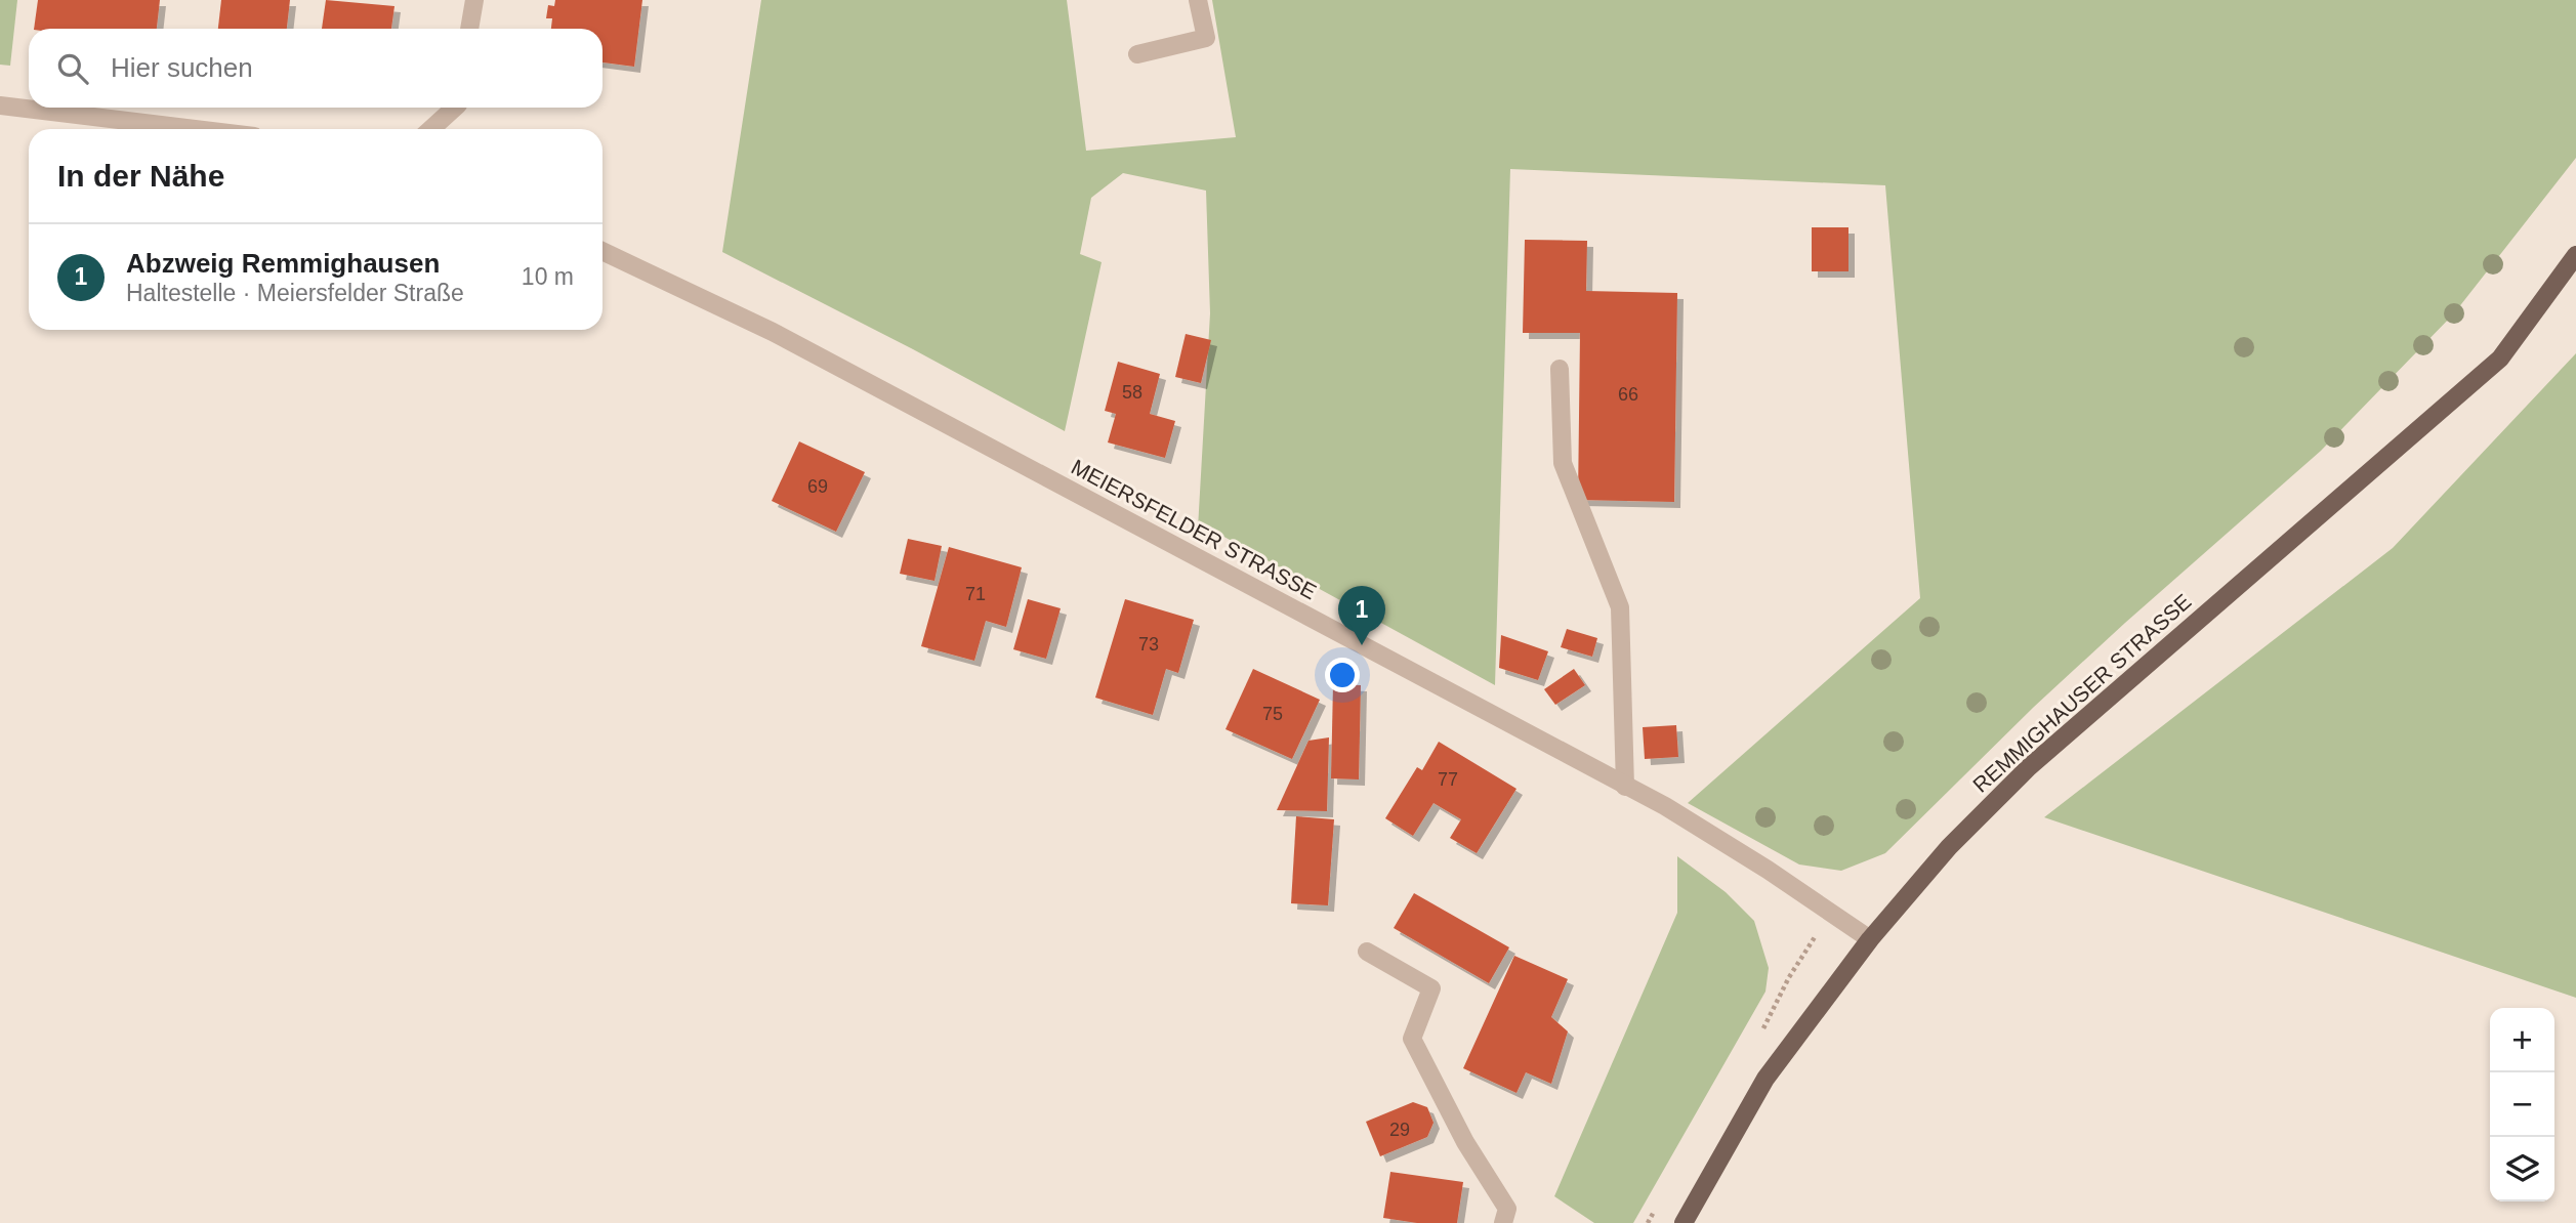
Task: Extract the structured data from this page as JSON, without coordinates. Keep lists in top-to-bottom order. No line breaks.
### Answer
{"streets":{"main road":["REMMIGHAUSER STRASSE"],"street":["MEIERSFELDER STRASSE"]},"crossings":[["MEIERSFELDER STRASSE","REMMIGHAUSER STRASSE"]],"house_numbers":["58","66","69","71","73","75","77","29"],"page":{"search":"Hier suchen","heading":"In der Nähe","list":[{"mark":"1","name":"Abzweig Remmighausen","note":"Haltestelle · Meiersfelder Straße","value":"10 m"}],"pins":"1","map_buttons":["+","−"]}}
